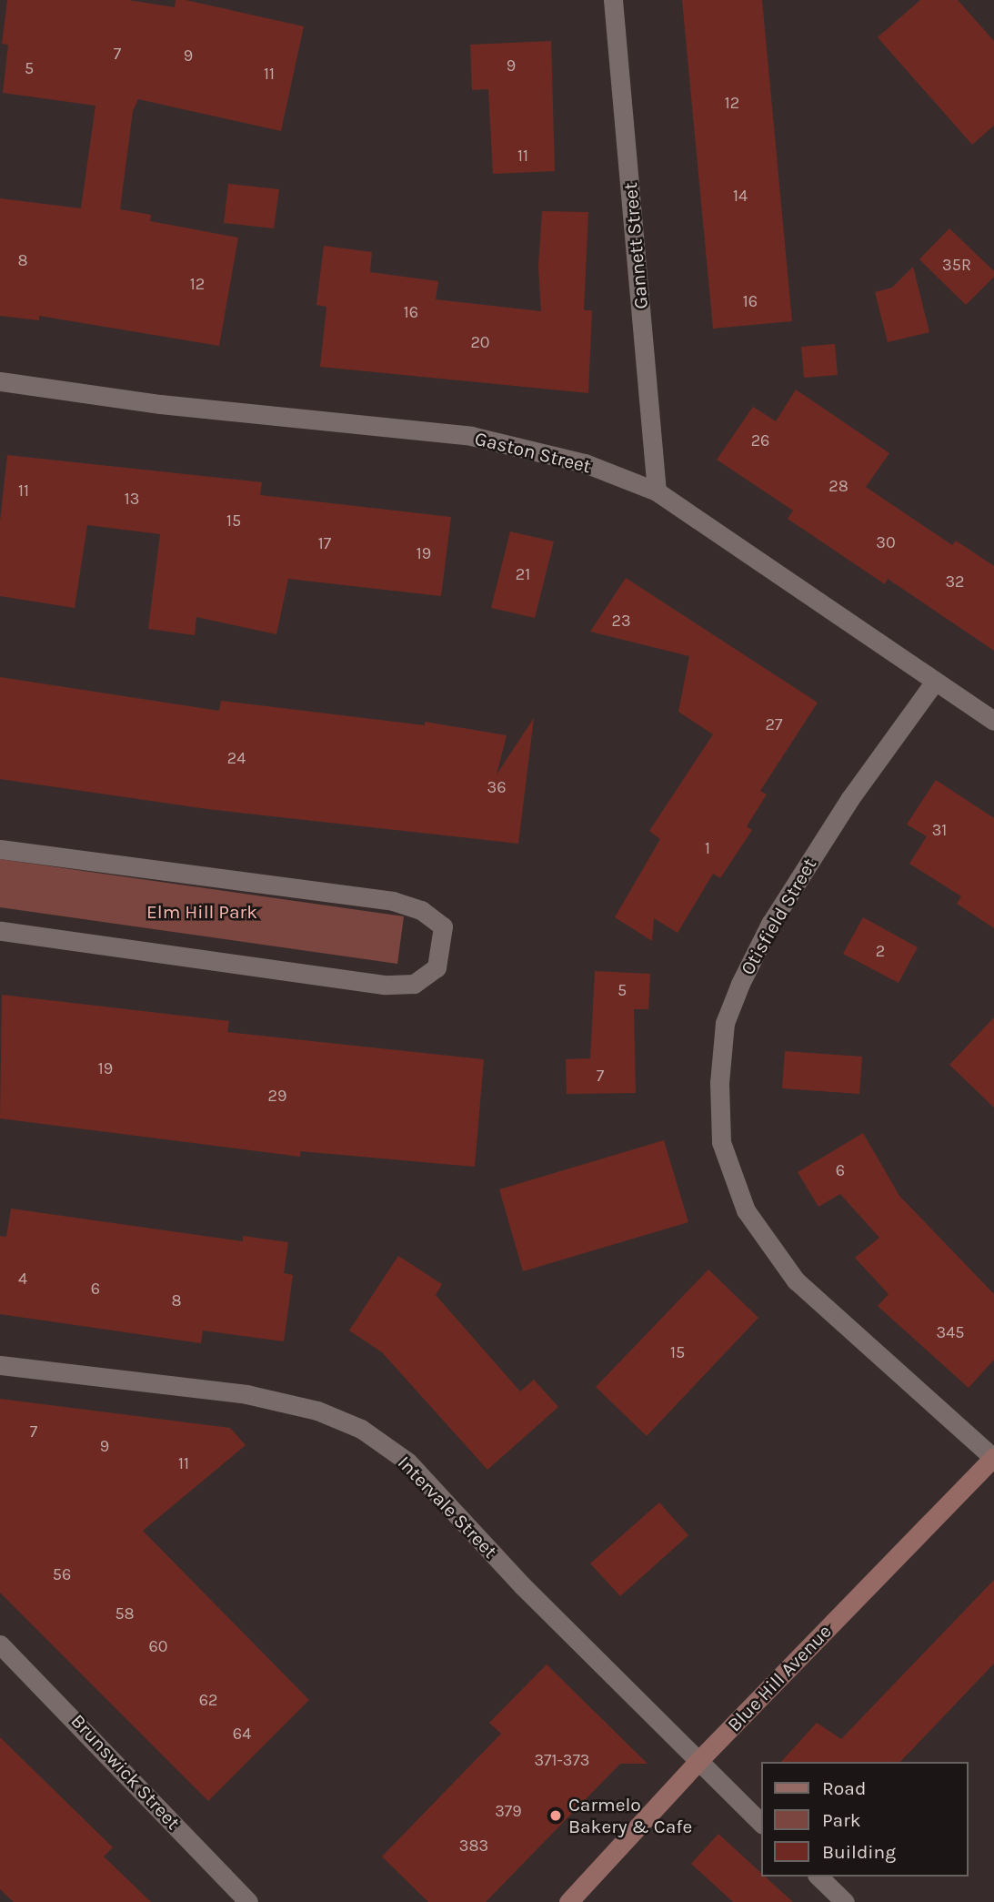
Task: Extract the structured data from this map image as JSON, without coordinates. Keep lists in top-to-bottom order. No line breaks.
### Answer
{"streets":{"main road":["Blue Hill Avenue"],"street":["Gannett Street","Gaston Street","Otisfield Street","Intervale Street","Brunswick Street"]},"crossings":[["Gannett Street","Gaston Street"],["Gaston Street","Otisfield Street"],["Otisfield Street","Blue Hill Avenue"],["Intervale Street","Blue Hill Avenue"]],"parks":["Elm Hill Park"],"places":["Carmelo Bakery & Cafe"],"house_numbers":["7","9","9","5","11","12","11","14","8","35R","12","16","16","20","26","28","11","13","15","30","17","19","21","32","23","27","24","36","31","1","2","5","19","7","29","6","4","6","8","345","15","7","9","11","56","58","60","62","64","371-373","379","383"],"legend":["Road","Park","Building"]}
